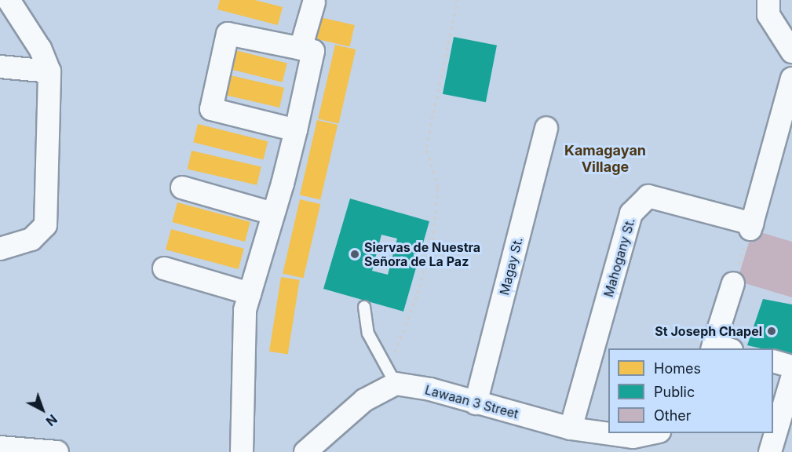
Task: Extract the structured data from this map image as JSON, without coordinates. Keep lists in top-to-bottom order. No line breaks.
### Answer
{"streets":{"street":["Mahogany St.","Magay St.","Lawaan 3 Street"]},"crossings":[["Mahogany St.","Lawaan 3 Street"],["Magay St.","Lawaan 3 Street"]],"districts":["Kamagayan Village"],"places":["Siervas de Nuestra Señora de La Paz","St Joseph Chapel"],"legend":["Homes","Public","Other"],"north":"bottom right"}
